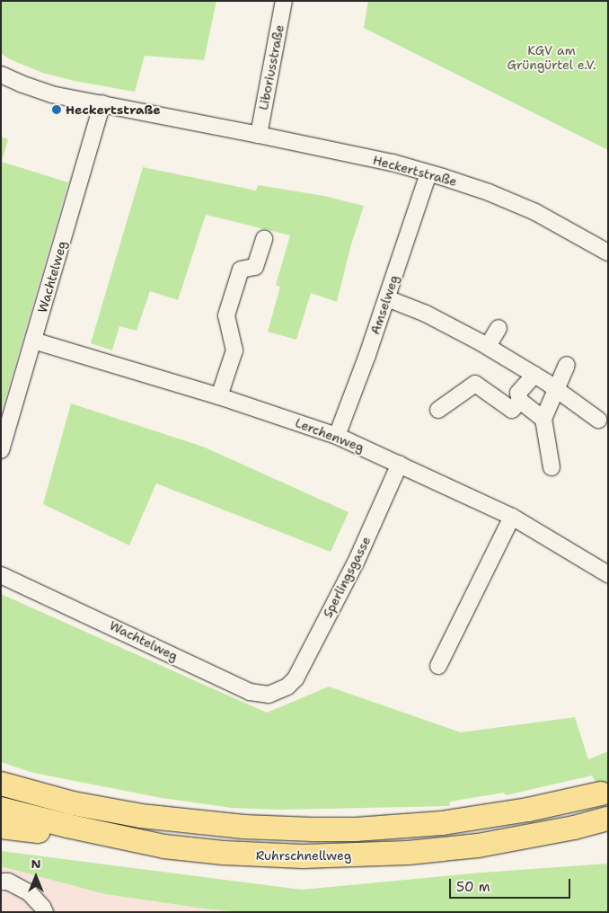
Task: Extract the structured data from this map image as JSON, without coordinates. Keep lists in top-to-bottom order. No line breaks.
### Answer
{"streets":{"highway":["Ruhrschnellweg"],"street":["Liboriusstraße","Heckertstraße","Wachtelweg","Amselweg","Lerchenweg","Sperlingsgasse"]},"crossings":[["Liboriusstraße","Heckertstraße"],["Heckertstraße","Wachtelweg"],["Heckertstraße","Amselweg"],["Wachtelweg","Lerchenweg"],["Wachtelweg","Sperlingsgasse"],["Amselweg","Lerchenweg"],["Lerchenweg","Sperlingsgasse"]],"parks":["KGV am Grüngürtel e.V."],"places":["Heckertstraße"],"scale_bar":"50 m","north":"top"}
